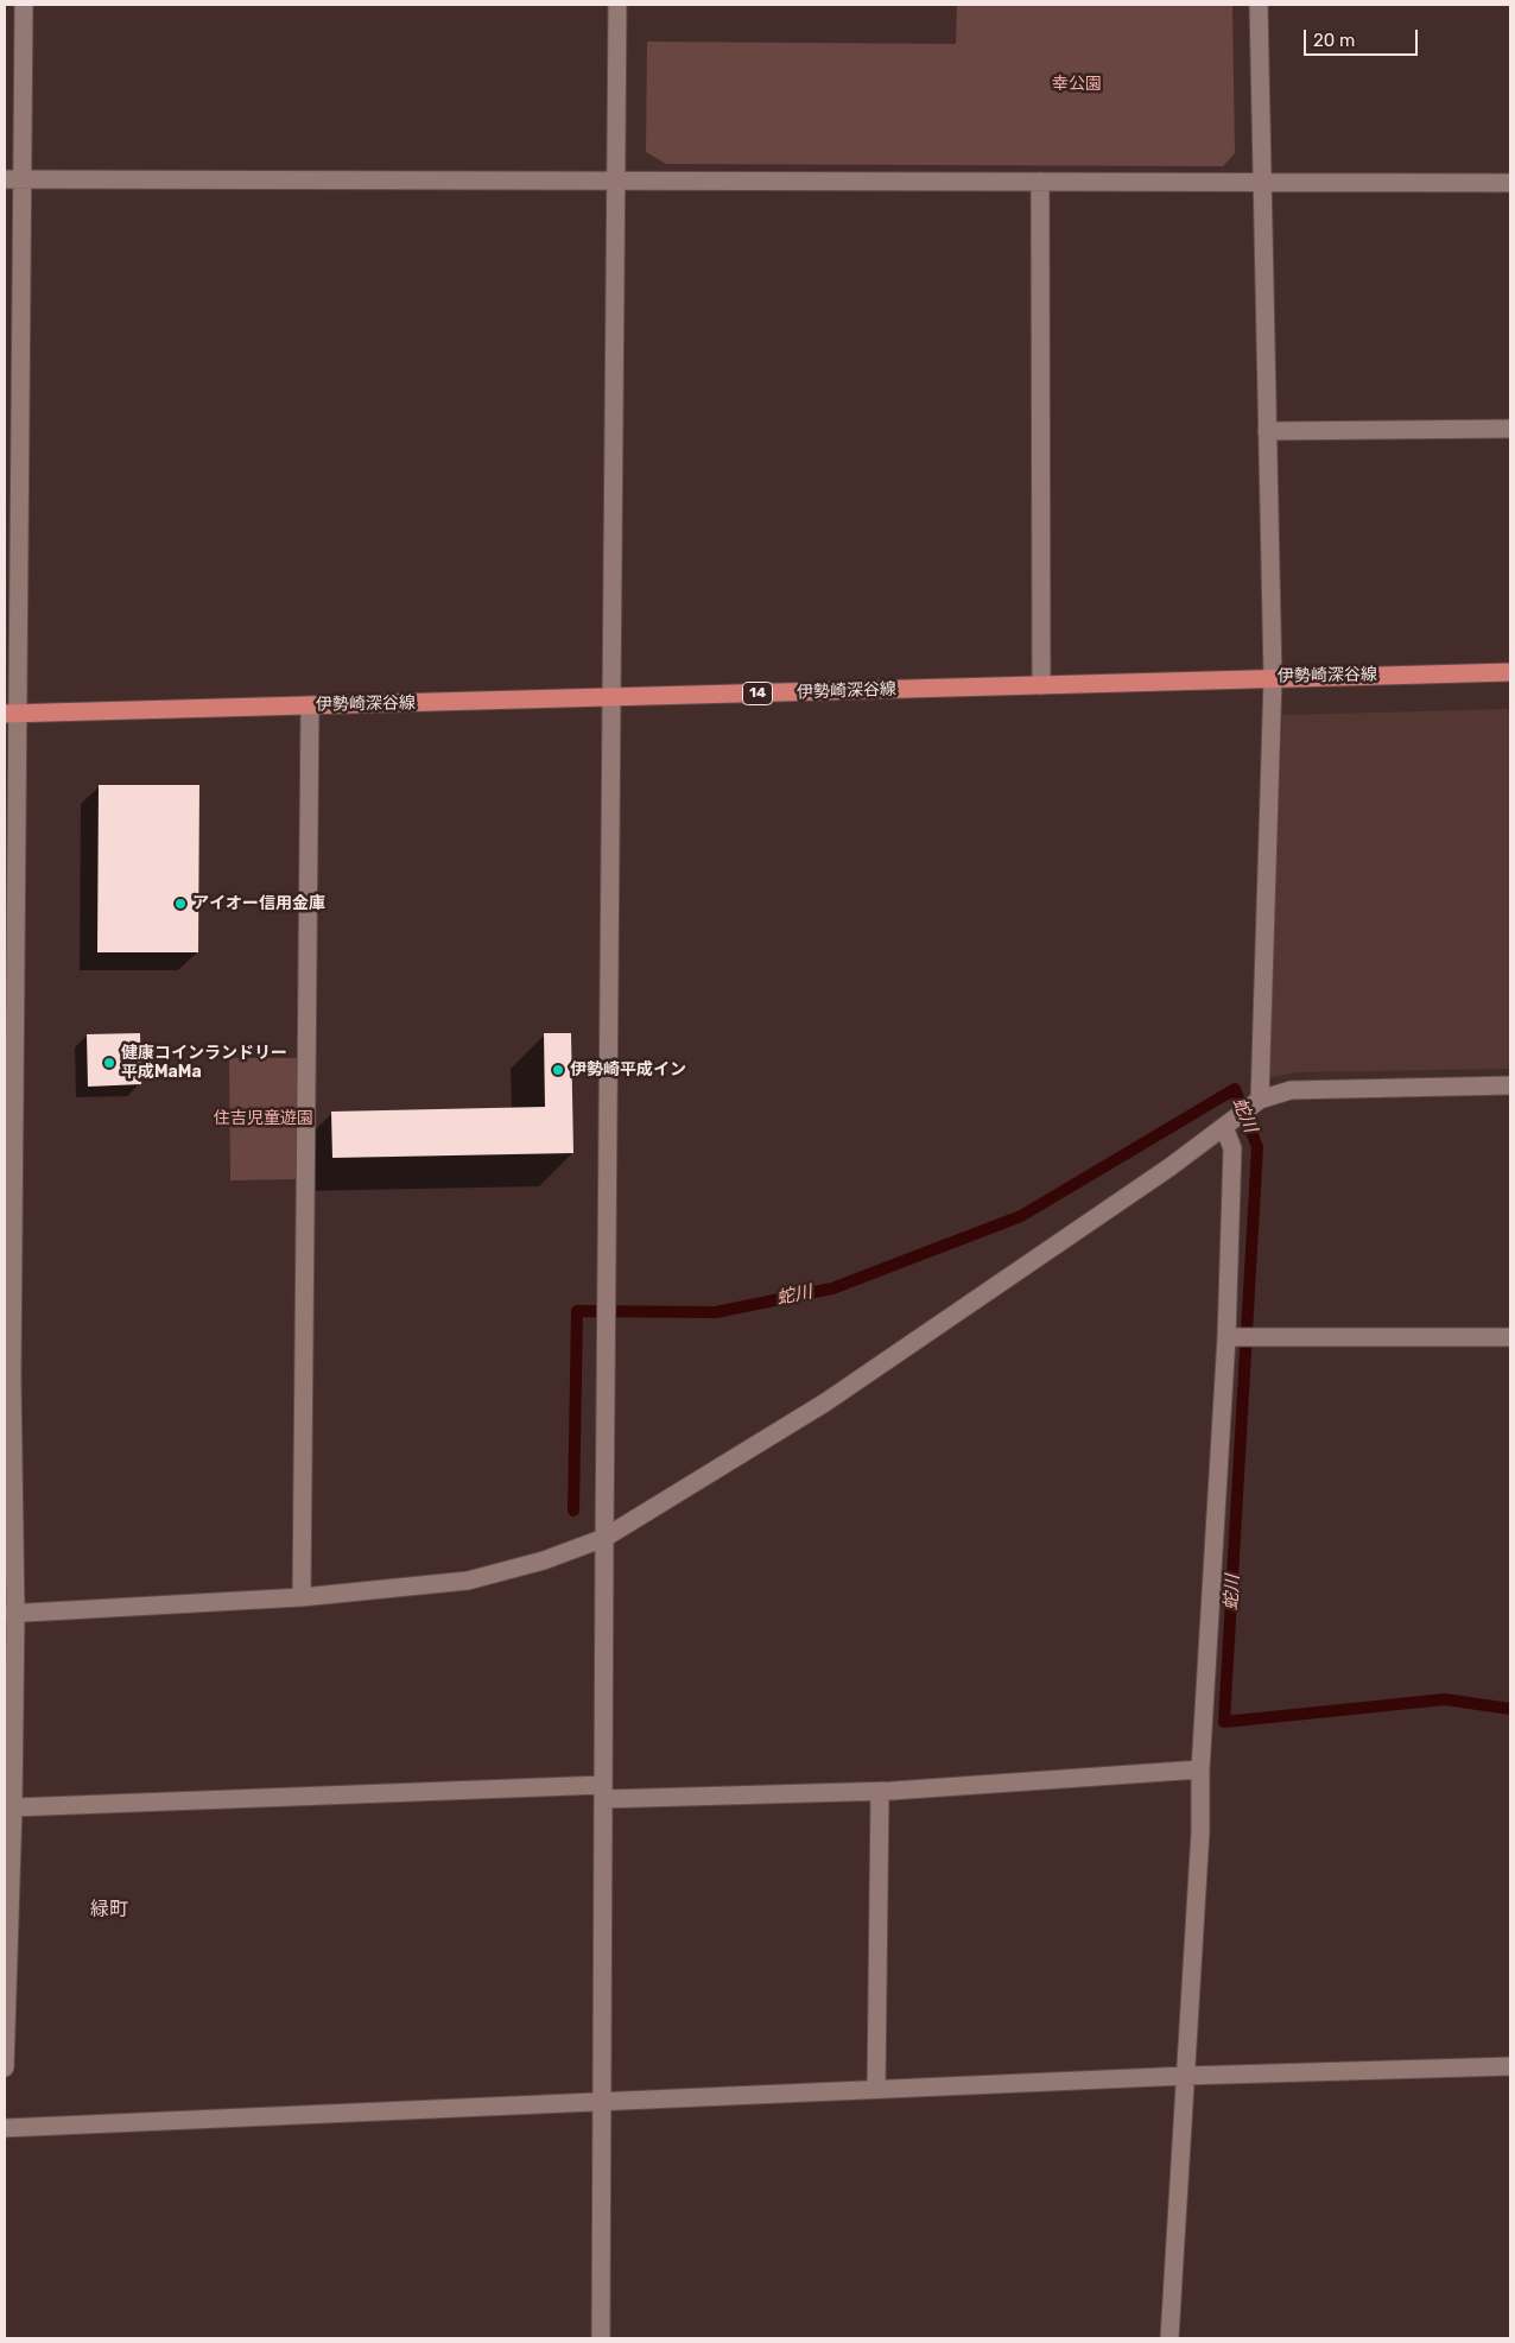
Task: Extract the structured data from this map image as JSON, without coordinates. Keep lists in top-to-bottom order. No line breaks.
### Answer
{"streets":{"main road":["伊勢崎深谷線","14"]},"districts":["緑町"],"water":["蛇川"],"parks":["幸公園","住吉児童遊園"],"places":["アイオー信用金庫","健康コインランドリー 平成MaMa","伊勢崎平成イン"],"scale_bar":"20 m"}
